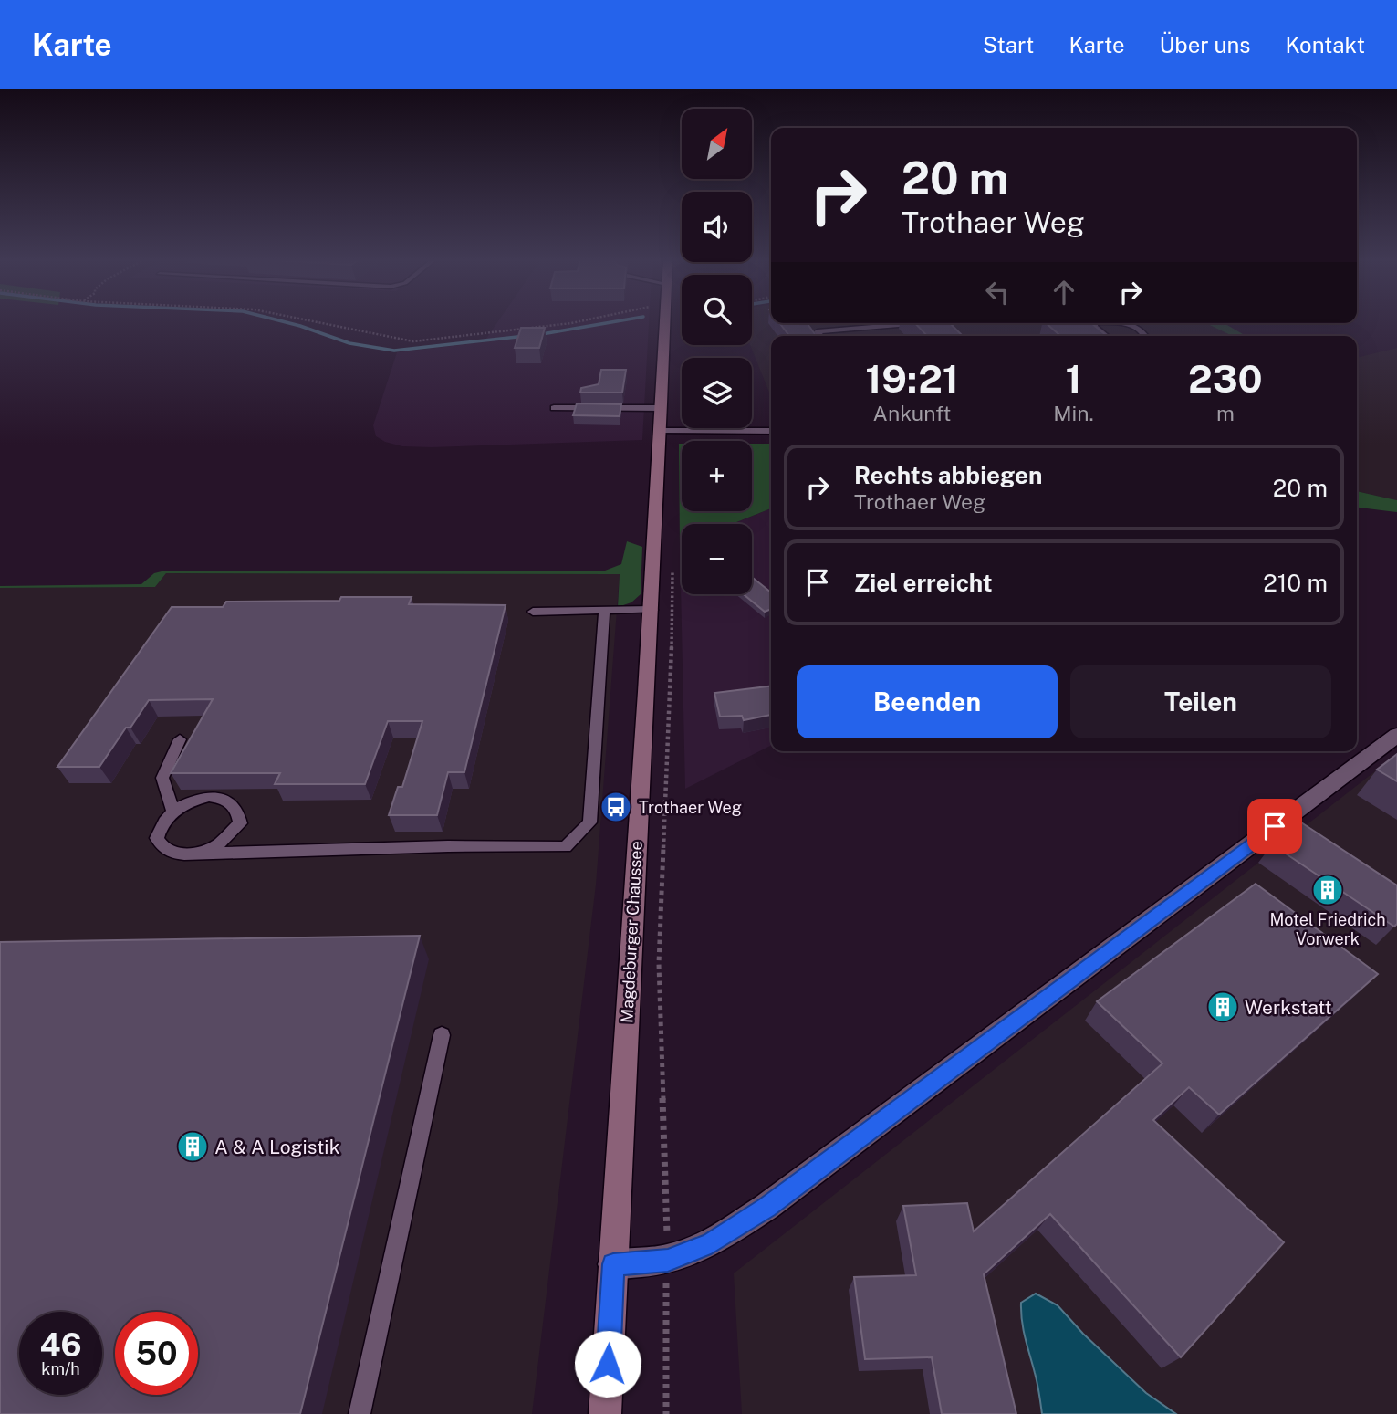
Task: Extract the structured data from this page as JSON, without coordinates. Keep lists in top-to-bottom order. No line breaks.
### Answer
{"streets":{"main road":["Magdeburger Chaussee"]},"places":{"bus stop":["Trothaer Weg"],"building":["Motel Friedrich Vorwerk","Werkstatt","A & A Logistik"]},"north":"top right","page":{"header":"Karte","nav":["Start","Karte","Über uns","Kontakt"],"map_buttons":["+","−"],"turn":["20 m","Trothaer Weg"],"eta":["19:21","Ankunft","1","Min.","230","m"],"list":[{"name":"Rechts abbiegen","note":"Trothaer Weg","value":"20 m"},{"name":"Ziel erreicht","value":"210 m"}],"buttons":["Beenden","Teilen"],"speed":"46 km/h","limit":"50"}}
